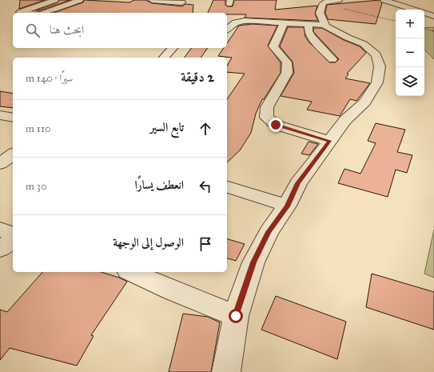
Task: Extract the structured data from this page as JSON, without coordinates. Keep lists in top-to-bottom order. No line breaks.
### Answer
{"page":{"map_buttons":["+","−"],"search":"ابحث هنا","heading":["2 دقيقة","سيرًا · 140 m"],"list":[["تابع السير","110 m"],["انعطف يسارًا","30 m"],"الوصول إلى الوجهة"]}}
